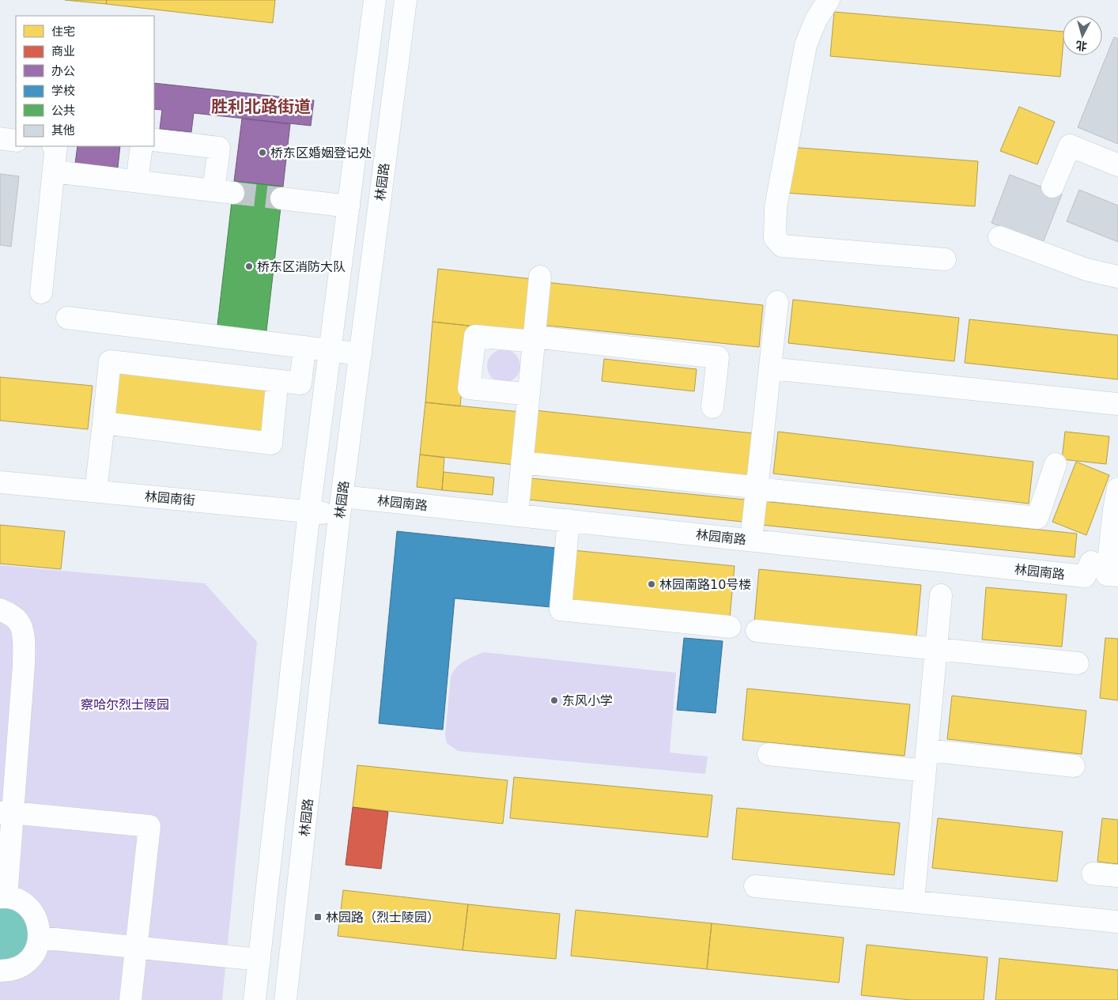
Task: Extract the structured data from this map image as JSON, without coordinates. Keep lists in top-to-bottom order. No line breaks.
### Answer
{"streets":{"street":["林园路","林园南街","林园南路"]},"crossings":[["林园路","林园南街"],["林园路","林园南路"],["林园南街","林园南路"]],"districts":["胜利北路街道"],"parks":["察哈尔烈士陵园"],"places":{"other":["桥东区婚姻登记处","桥东区消防大队","林园南路10号楼","东风小学"],"transit":["林园路（烈士陵园）"]},"legend":["住宅","商业","办公","学校","公共","其他"],"north":"bottom"}
